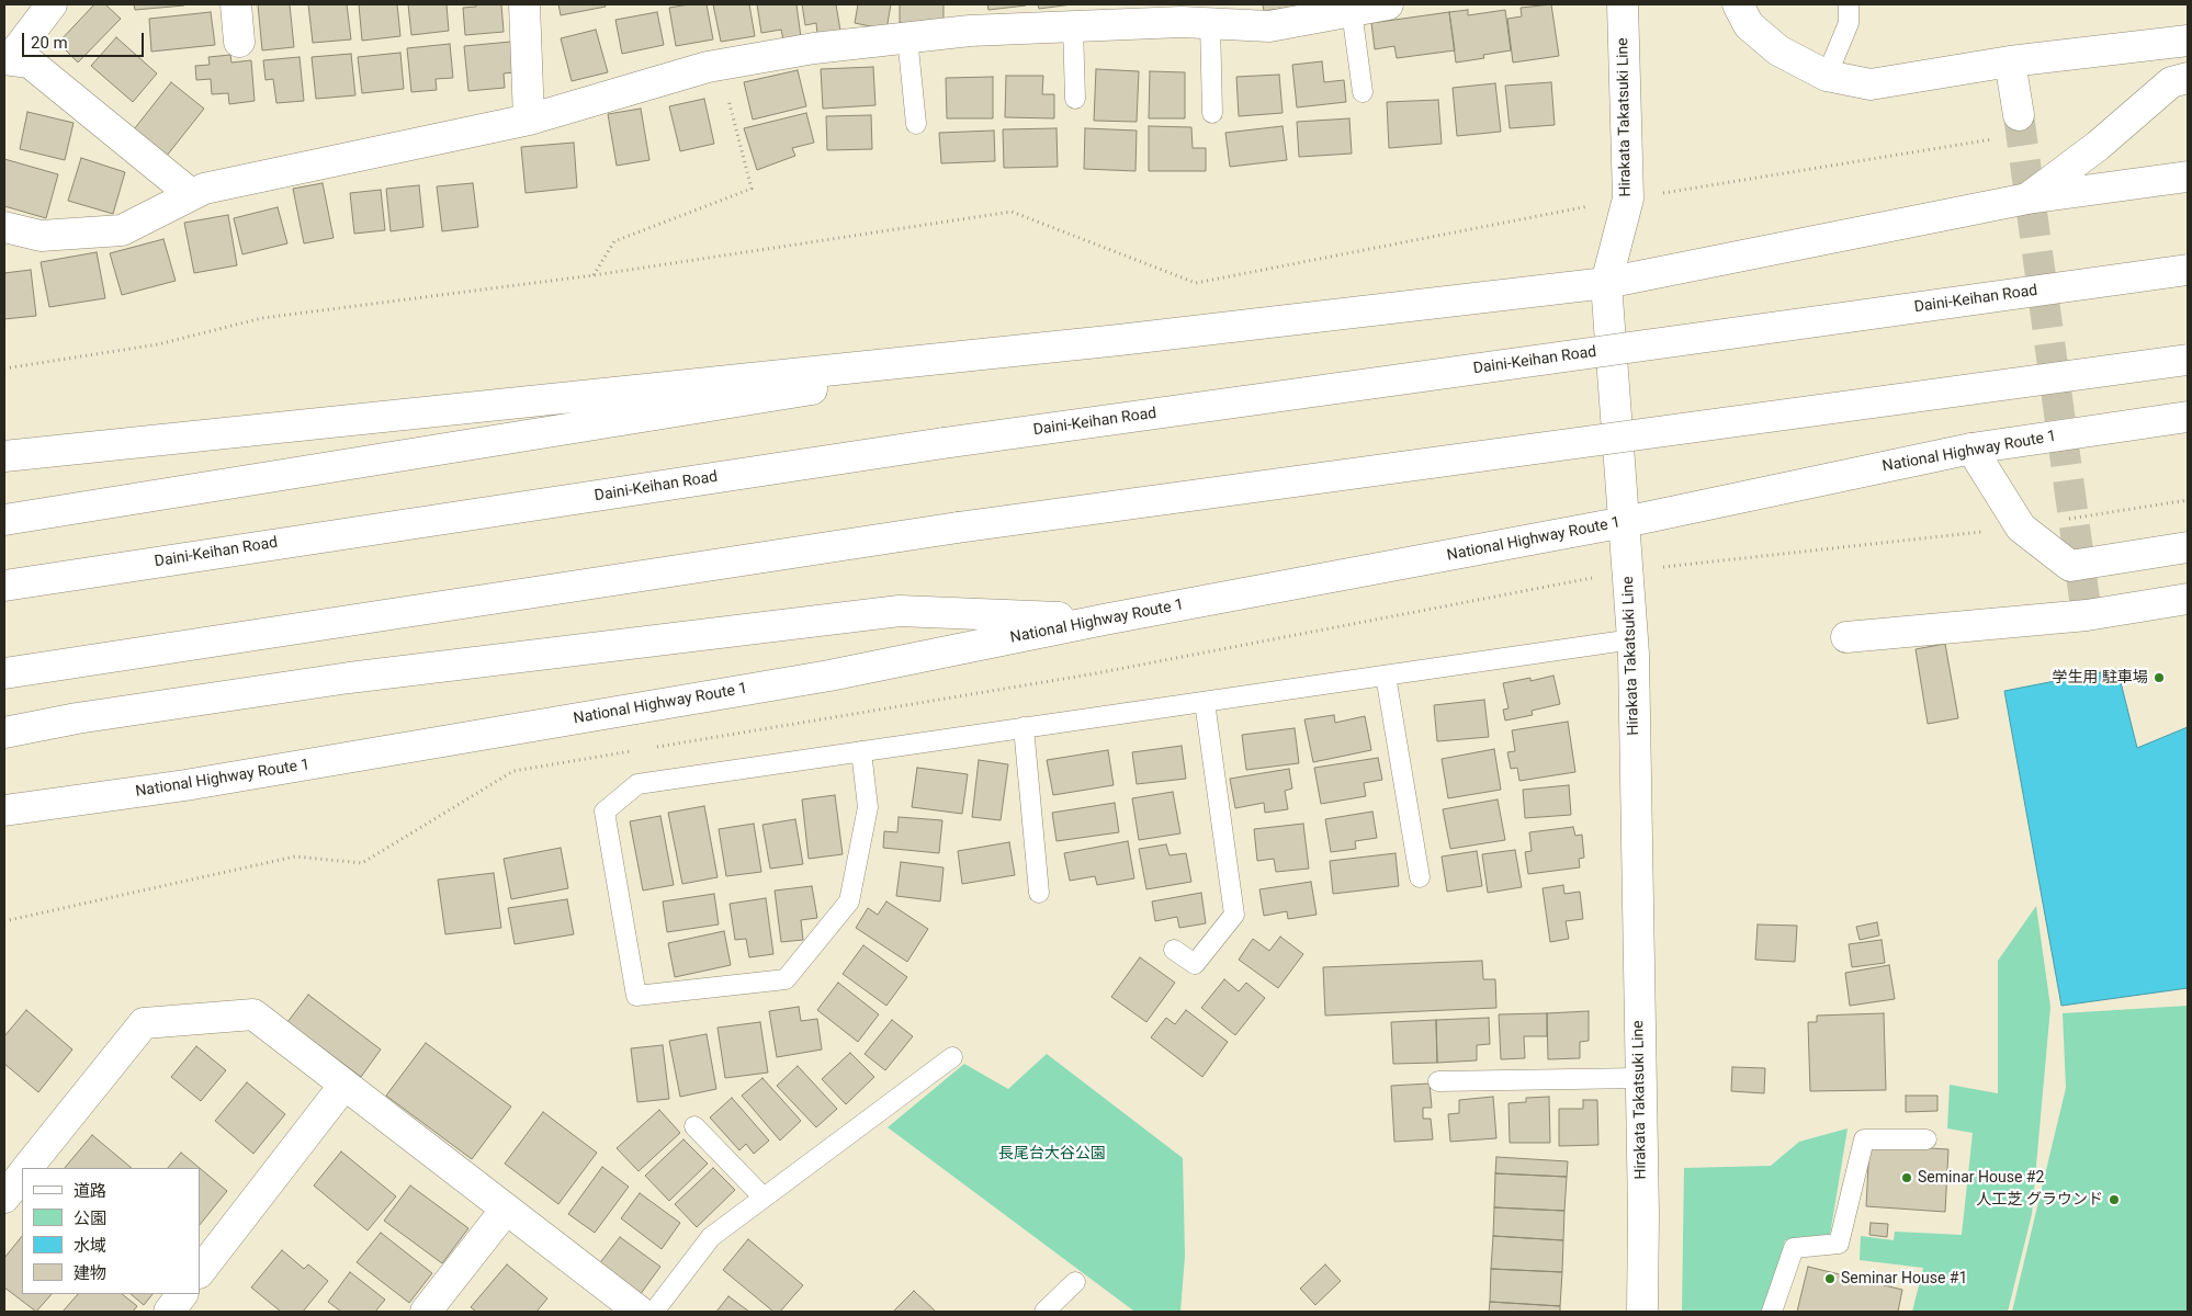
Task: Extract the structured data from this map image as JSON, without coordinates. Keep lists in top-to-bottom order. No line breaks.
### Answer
{"streets":{"main road":["Hirakata Takatsuki Line","Daini-Keihan Road","National Highway Route 1"]},"crossings":[["Hirakata Takatsuki Line","National Highway Route 1"]],"parks":["長尾台大谷公園"],"places":["学生用 駐車場","Seminar House #2","人工芝 グラウンド","Seminar House #1"],"legend":["道路","公園","水域","建物"],"scale_bar":"20 m"}
